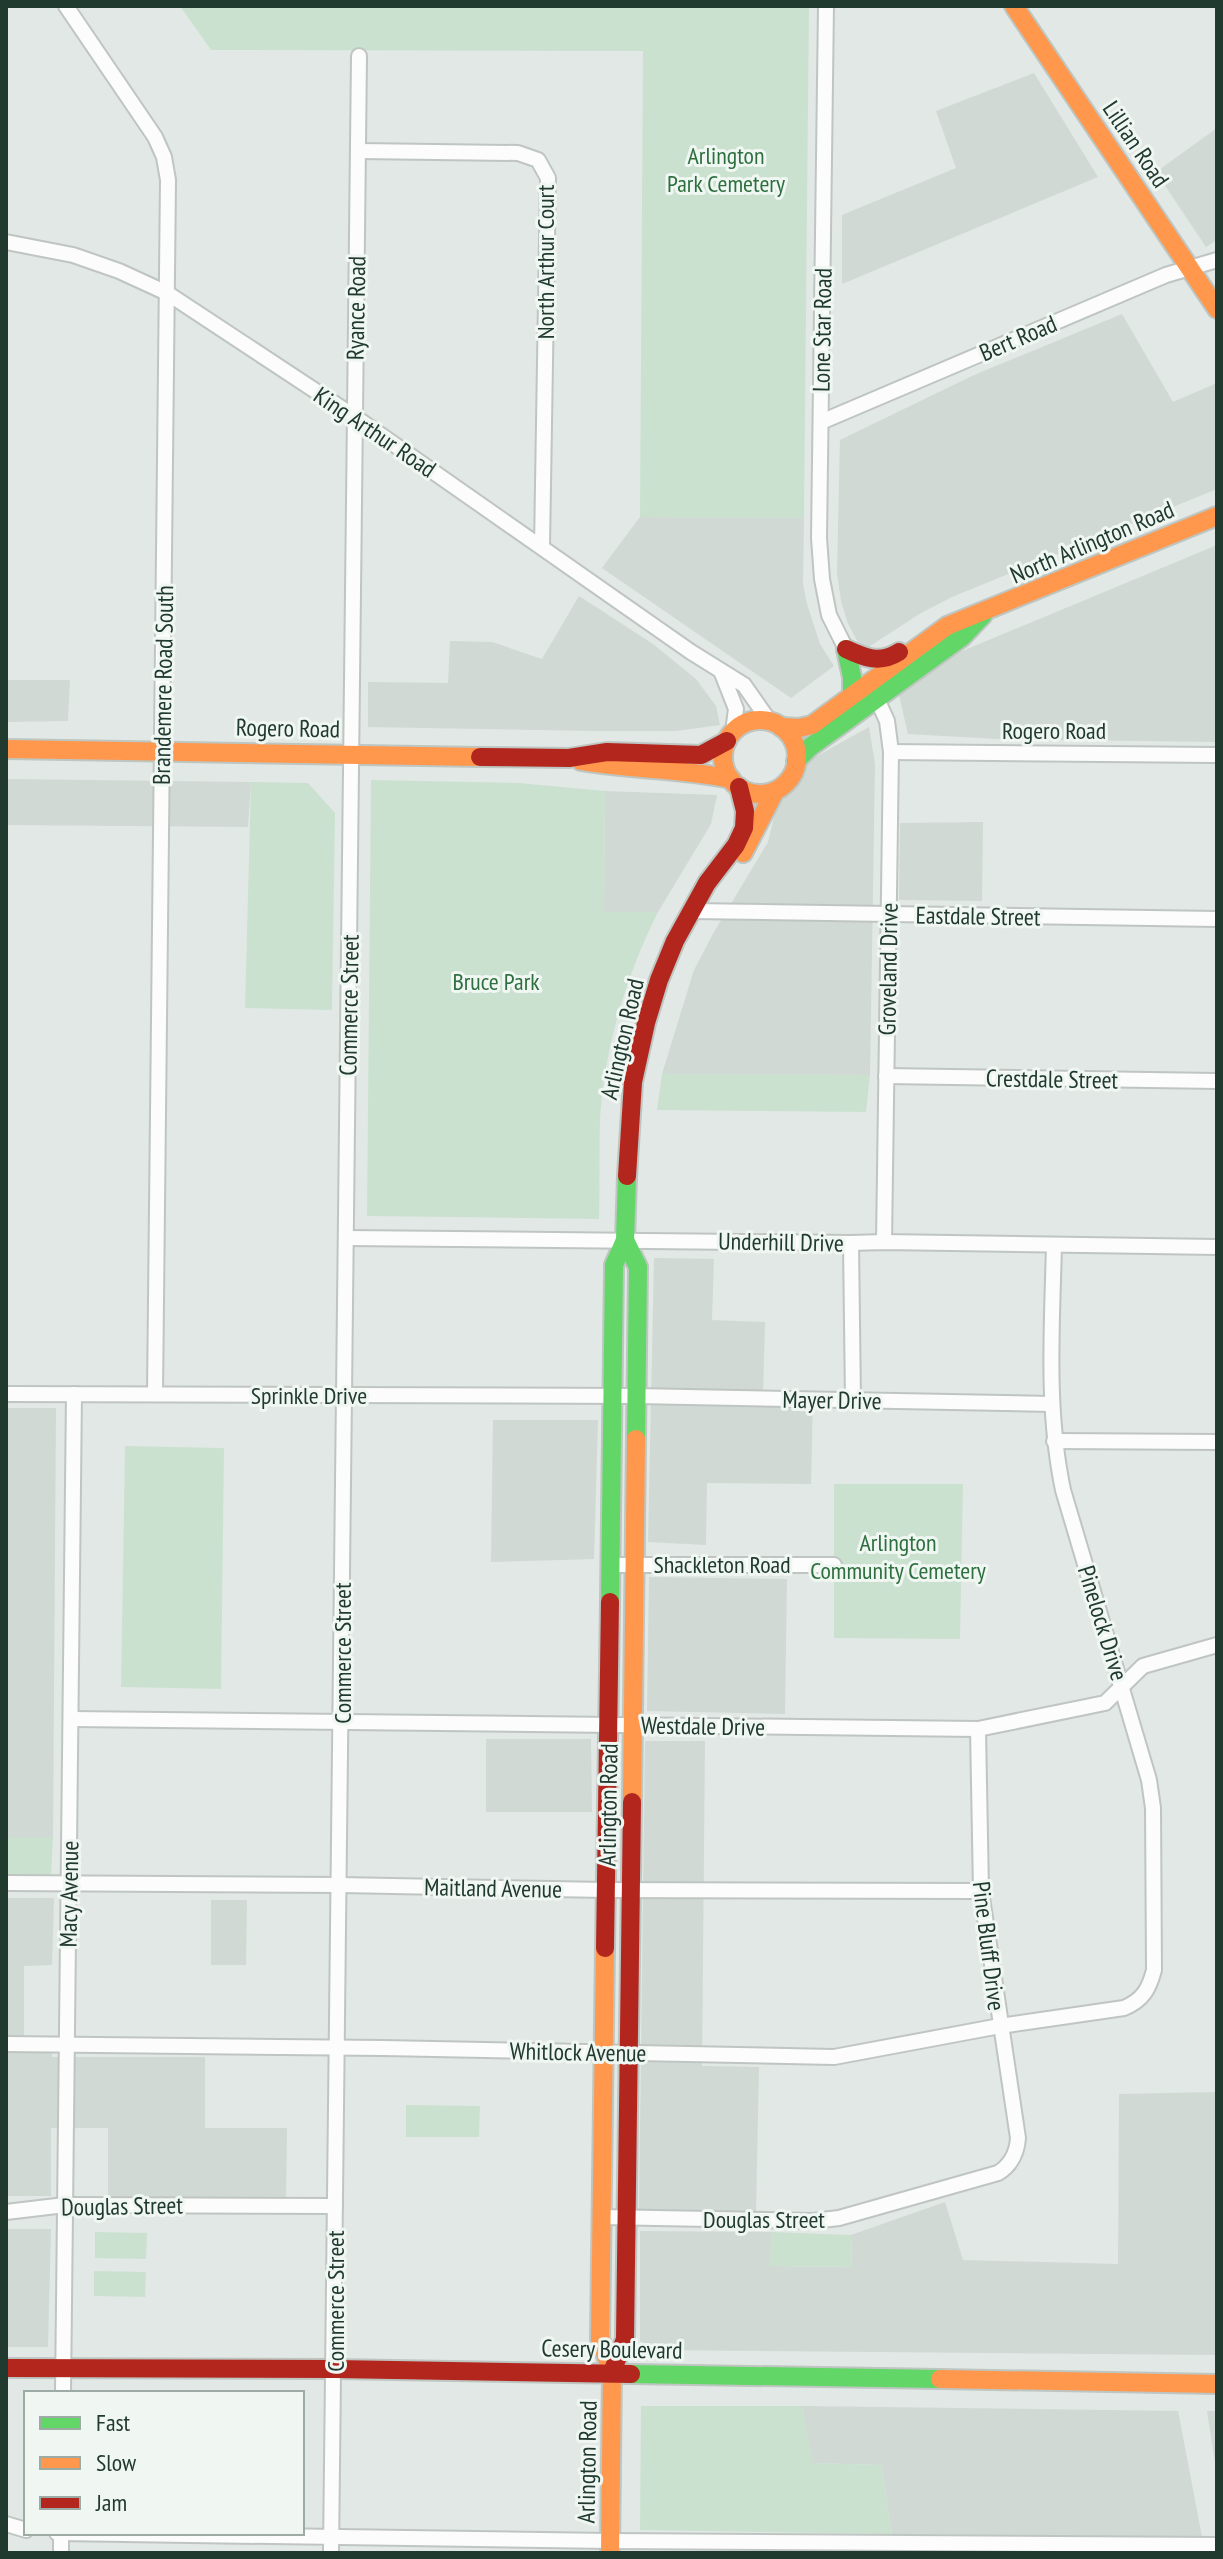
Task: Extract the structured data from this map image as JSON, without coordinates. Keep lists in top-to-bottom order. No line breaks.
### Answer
{"streets":{"main road":["Lillian Road","North Arlington Road","Rogero Road","Arlington Road","Cesery Boulevard"],"street":["North Arthur Court","Ryance Road","Lone Star Road","Bert Road","King Arthur Road","Brandemere Road South","Eastdale Street","Groveland Drive","Commerce Street","Crestdale Street","Underhill Drive","Sprinkle Drive","Mayer Drive","Shackleton Road","Pinelock Drive","Westdale Drive","Maitland Avenue","Macy Avenue","Pine Bluff Drive","Whitlock Avenue","Douglas Street"]},"crossings":[["Lillian Road","Bert Road"],["North Arthur Court","Ryance Road"],["North Arthur Court","King Arthur Road"],["Ryance Road","King Arthur Road"],["Ryance Road","Rogero Road"],["Ryance Road","Commerce Street"],["Lone Star Road","Bert Road"],["King Arthur Road","North Arlington Road"],["King Arthur Road","Brandemere Road South"],["King Arthur Road","Rogero Road"],["King Arthur Road","Arlington Road"],["North Arlington Road","Rogero Road"],["North Arlington Road","Groveland Drive"],["North Arlington Road","Arlington Road"],["Brandemere Road South","Rogero Road"],["Brandemere Road South","Sprinkle Drive"],["Rogero Road","Groveland Drive"],["Rogero Road","Commerce Street"],["Rogero Road","Arlington Road"],["Eastdale Street","Groveland Drive"],["Eastdale Street","Arlington Road"],["Groveland Drive","Crestdale Street"],["Groveland Drive","Underhill Drive"],["Commerce Street","Underhill Drive"],["Commerce Street","Sprinkle Drive"],["Commerce Street","Westdale Drive"],["Commerce Street","Maitland Avenue"],["Commerce Street","Whitlock Avenue"],["Commerce Street","Douglas Street"],["Commerce Street","Cesery Boulevard"],["Arlington Road","Underhill Drive"],["Arlington Road","Sprinkle Drive"],["Arlington Road","Mayer Drive"],["Arlington Road","Shackleton Road"],["Arlington Road","Westdale Drive"],["Arlington Road","Maitland Avenue"],["Arlington Road","Whitlock Avenue"],["Arlington Road","Douglas Street"],["Arlington Road","Cesery Boulevard"],["Underhill Drive","Pinelock Drive"],["Sprinkle Drive","Mayer Drive"],["Sprinkle Drive","Macy Avenue"],["Mayer Drive","Pinelock Drive"],["Pinelock Drive","Westdale Drive"],["Pinelock Drive","Whitlock Avenue"],["Westdale Drive","Macy Avenue"],["Westdale Drive","Pine Bluff Drive"],["Maitland Avenue","Macy Avenue"],["Maitland Avenue","Pine Bluff Drive"],["Macy Avenue","Whitlock Avenue"],["Macy Avenue","Douglas Street"],["Macy Avenue","Cesery Boulevard"],["Pine Bluff Drive","Whitlock Avenue"],["Pine Bluff Drive","Douglas Street"]],"parks":["Arlington Park Cemetery","Bruce Park","Arlington Community Cemetery"],"legend":["Fast","Slow","Jam"]}
